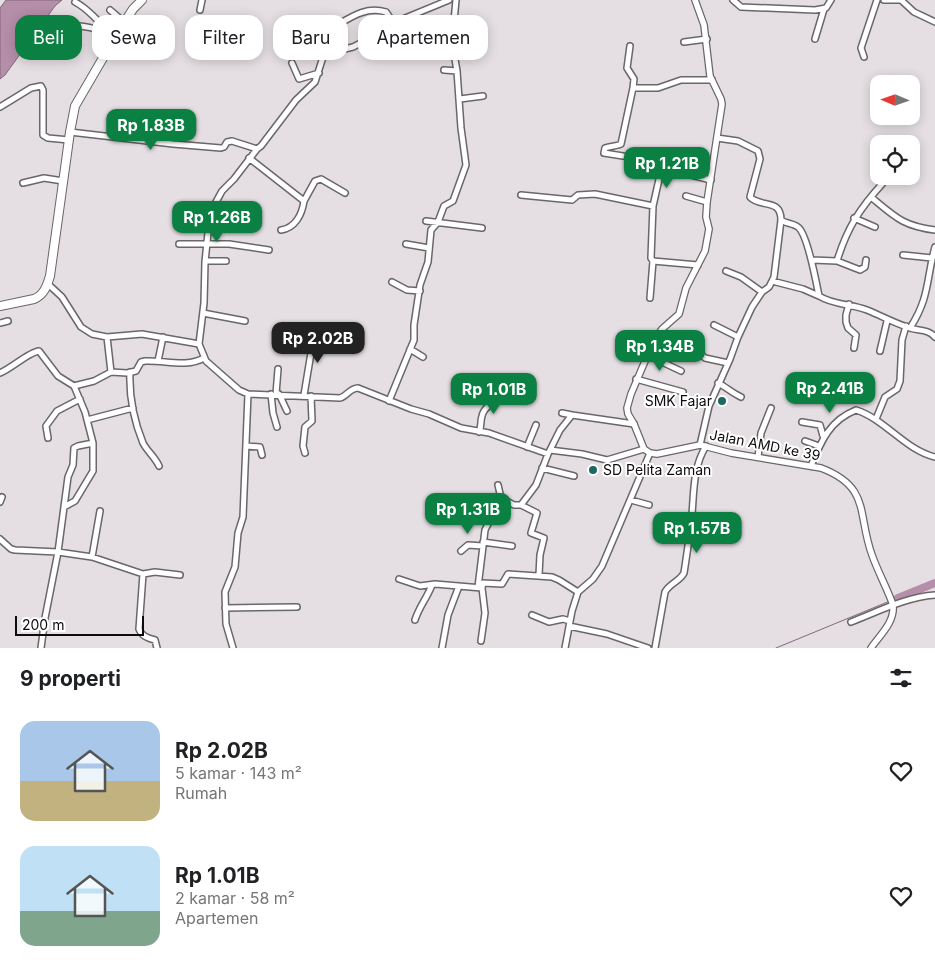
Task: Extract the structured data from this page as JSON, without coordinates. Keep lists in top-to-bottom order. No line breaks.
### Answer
{"streets":{"street":["Jalan AMD ke 39"]},"places":["SMK Fajar","SD Pelita Zaman"],"scale_bar":"200 m","north":"left","page":{"chip":["Beli","Sewa","Filter","Baru","Apartemen"],"price":["Rp 1.83B","Rp 1.21B","Rp 1.26B","Rp 2.02B","Rp 1.34B","Rp 2.41B","Rp 1.01B","Rp 1.31B","Rp 1.57B"],"scale":"200 m","heading":"9 properti","list":[{"name":"Rp 2.02B","note":"5 kamar · 143 m² · Rumah"},{"name":"Rp 1.01B","note":"2 kamar · 58 m² · Apartemen"}]}}
